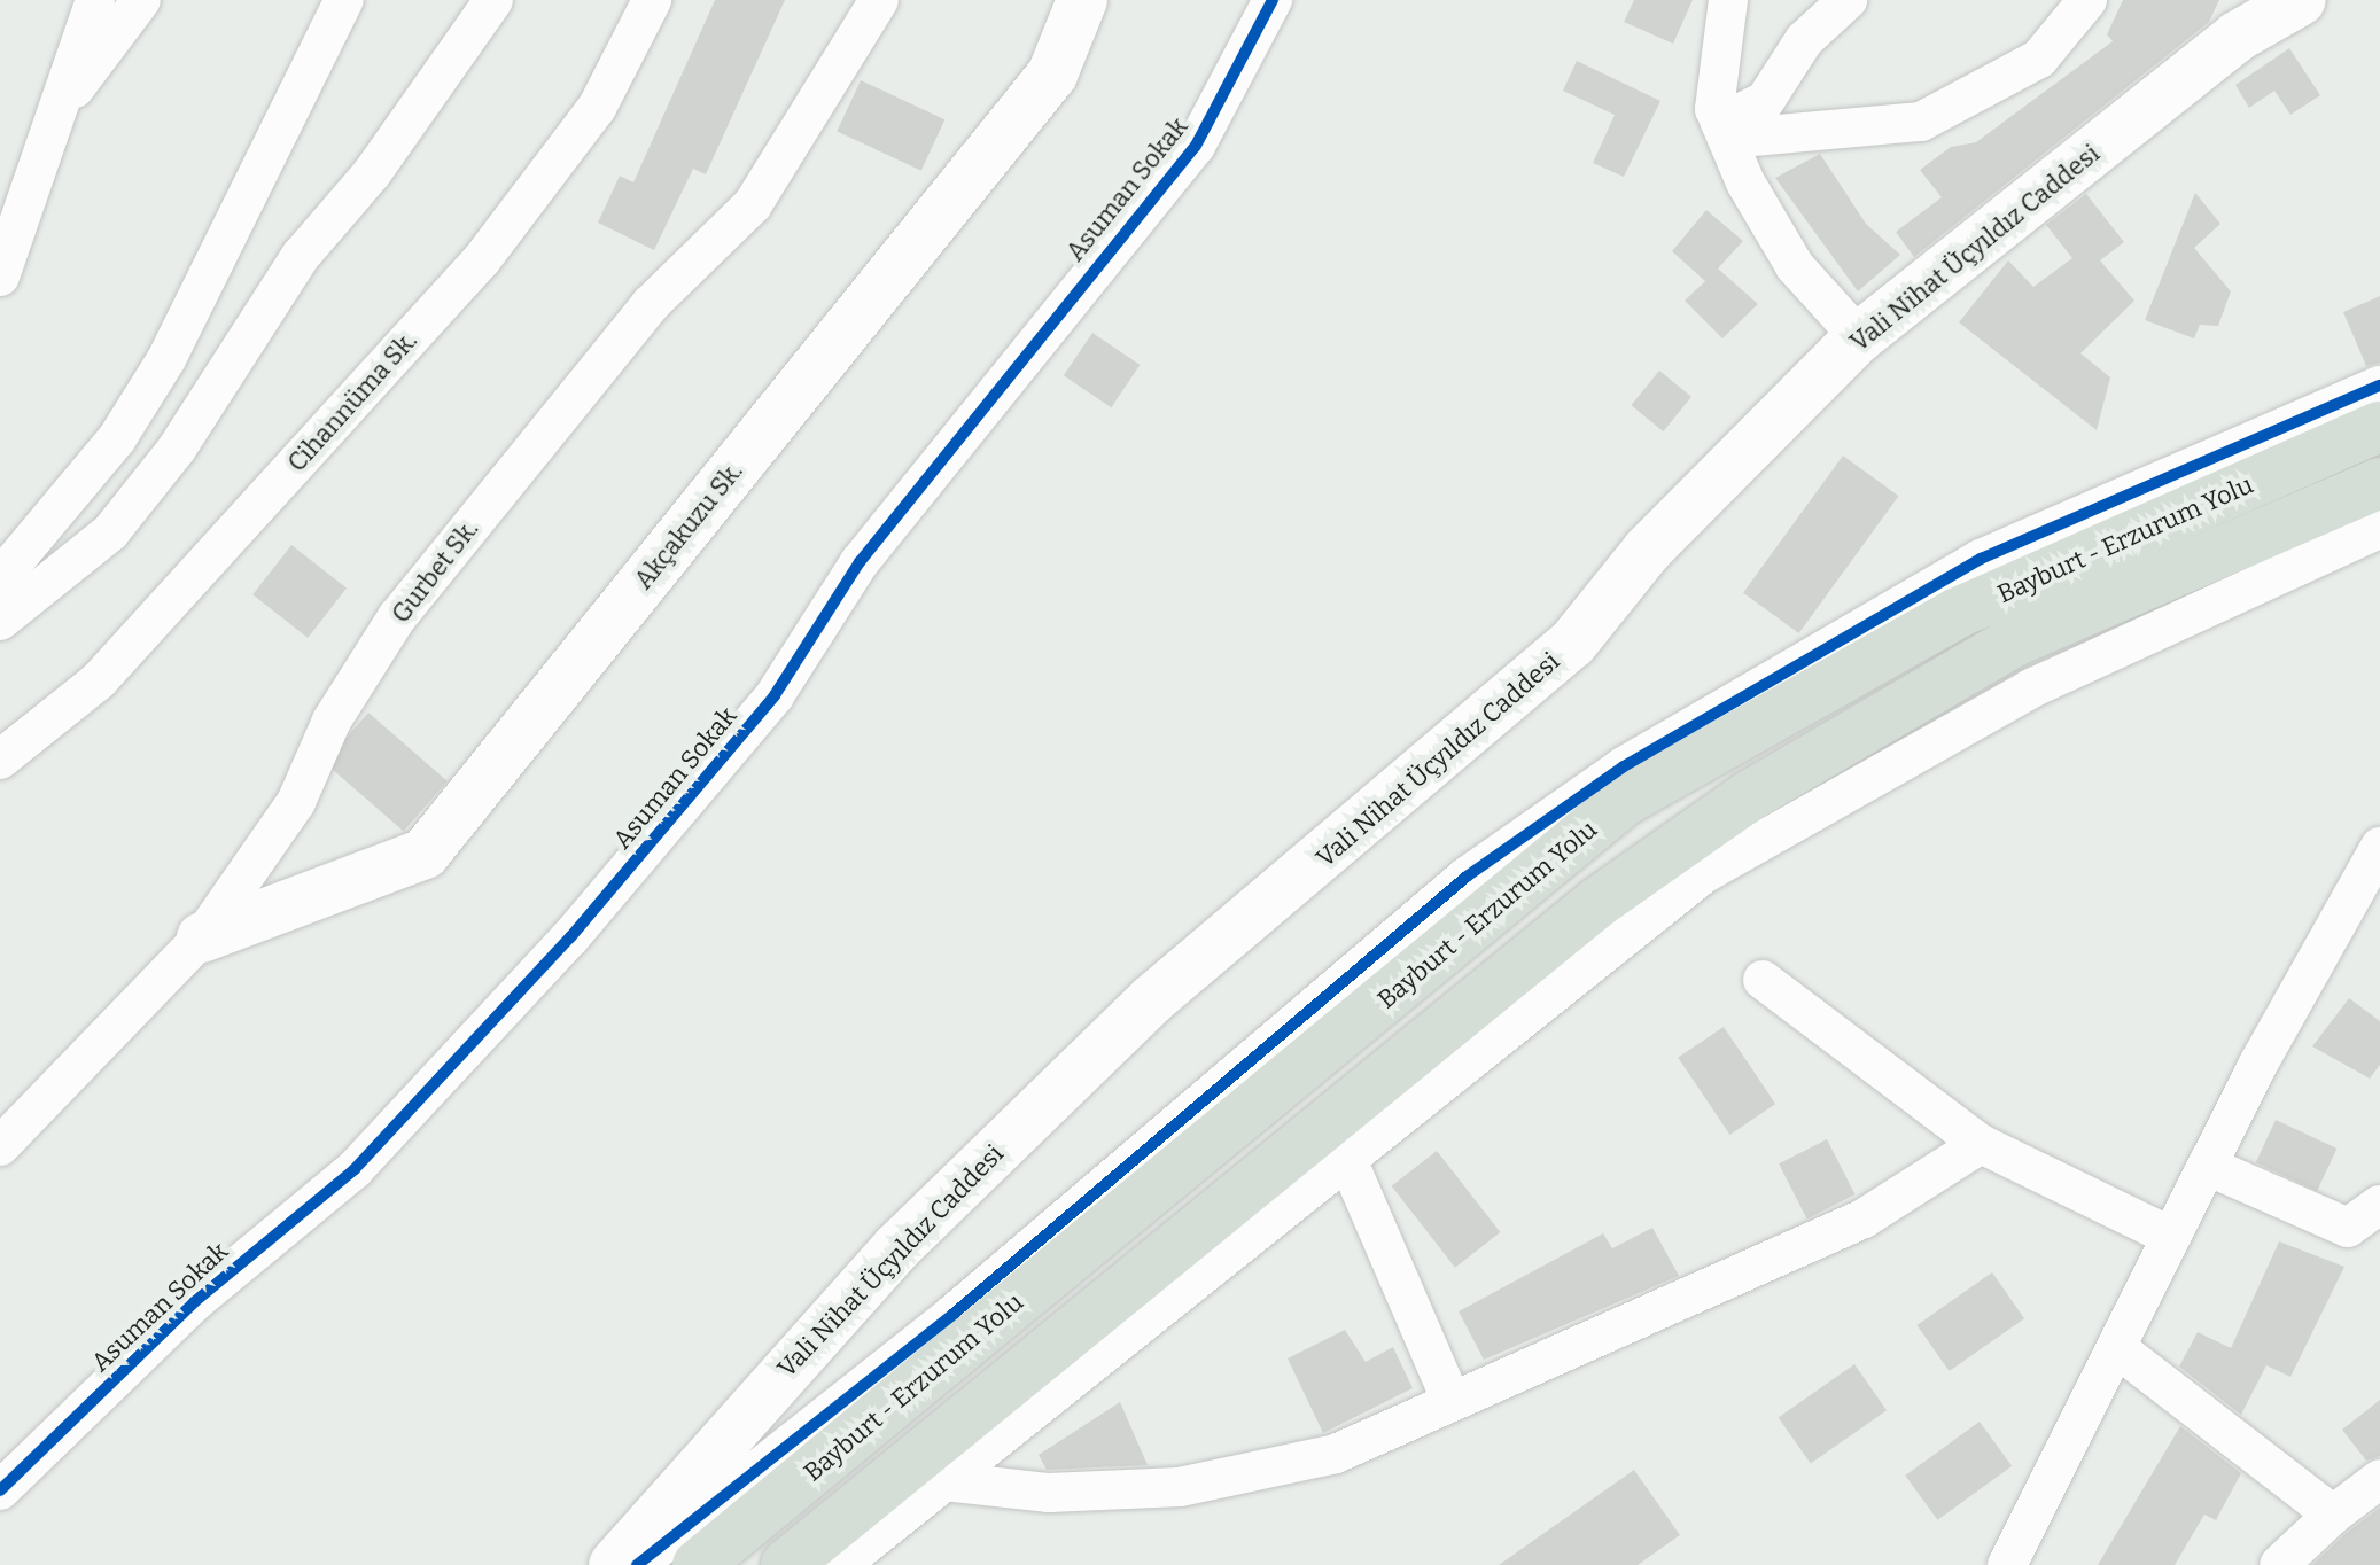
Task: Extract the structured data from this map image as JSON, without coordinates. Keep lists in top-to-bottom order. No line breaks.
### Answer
{"streets":{"highway":["Bayburt - Erzurum Yolu"],"main road":["Vali Nihat Üçyıldız Caddesi","Akçakuzu Sk."],"street":["Asuman Sokak","Cihannüma Sk.","Gurbet Sk."]},"crossings":[["Akçakuzu Sk.","Gurbet Sk."]]}
